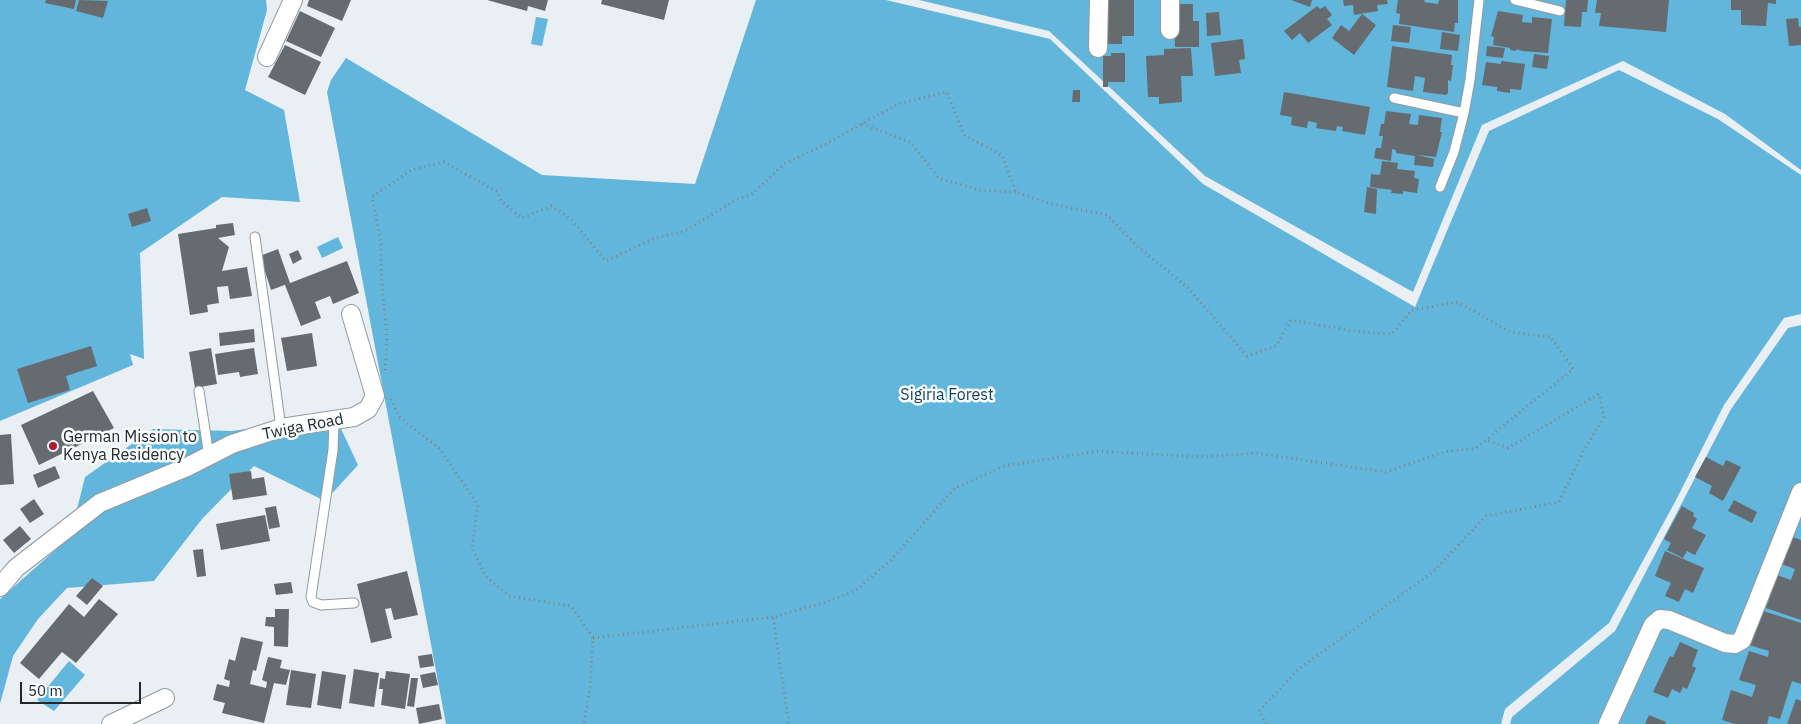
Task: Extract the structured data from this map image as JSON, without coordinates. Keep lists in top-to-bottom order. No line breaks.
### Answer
{"streets":{"street":["Twiga Road"]},"parks":["Sigiria Forest"],"places":["German Mission to Kenya Residency"],"scale_bar":"50 m"}
